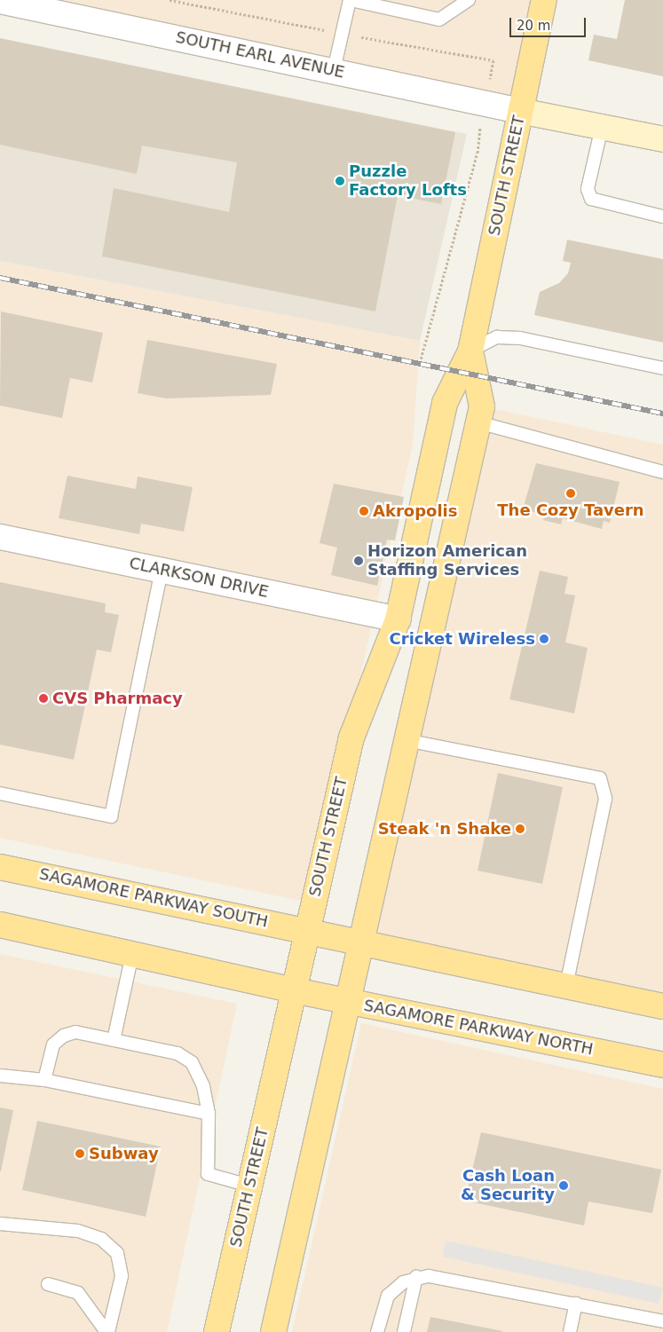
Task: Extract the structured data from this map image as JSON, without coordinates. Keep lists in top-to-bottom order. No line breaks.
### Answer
{"streets":{"main road":["SOUTH STREET","SAGAMORE PARKWAY SOUTH","SAGAMORE PARKWAY NORTH"],"street":["SOUTH EARL AVENUE","CLARKSON DRIVE"]},"crossings":[["SOUTH EARL AVENUE","SOUTH STREET"],["SOUTH STREET","CLARKSON DRIVE"],["SOUTH STREET","SAGAMORE PARKWAY SOUTH"],["SOUTH STREET","SAGAMORE PARKWAY NORTH"]],"places":["Puzzle Factory Lofts","The Cozy Tavern","Akropolis","Horizon American Staffing Services","Cricket Wireless","CVS Pharmacy","Steak 'n Shake","Subway","Cash Loan & Security"],"scale_bar":"20 m"}
